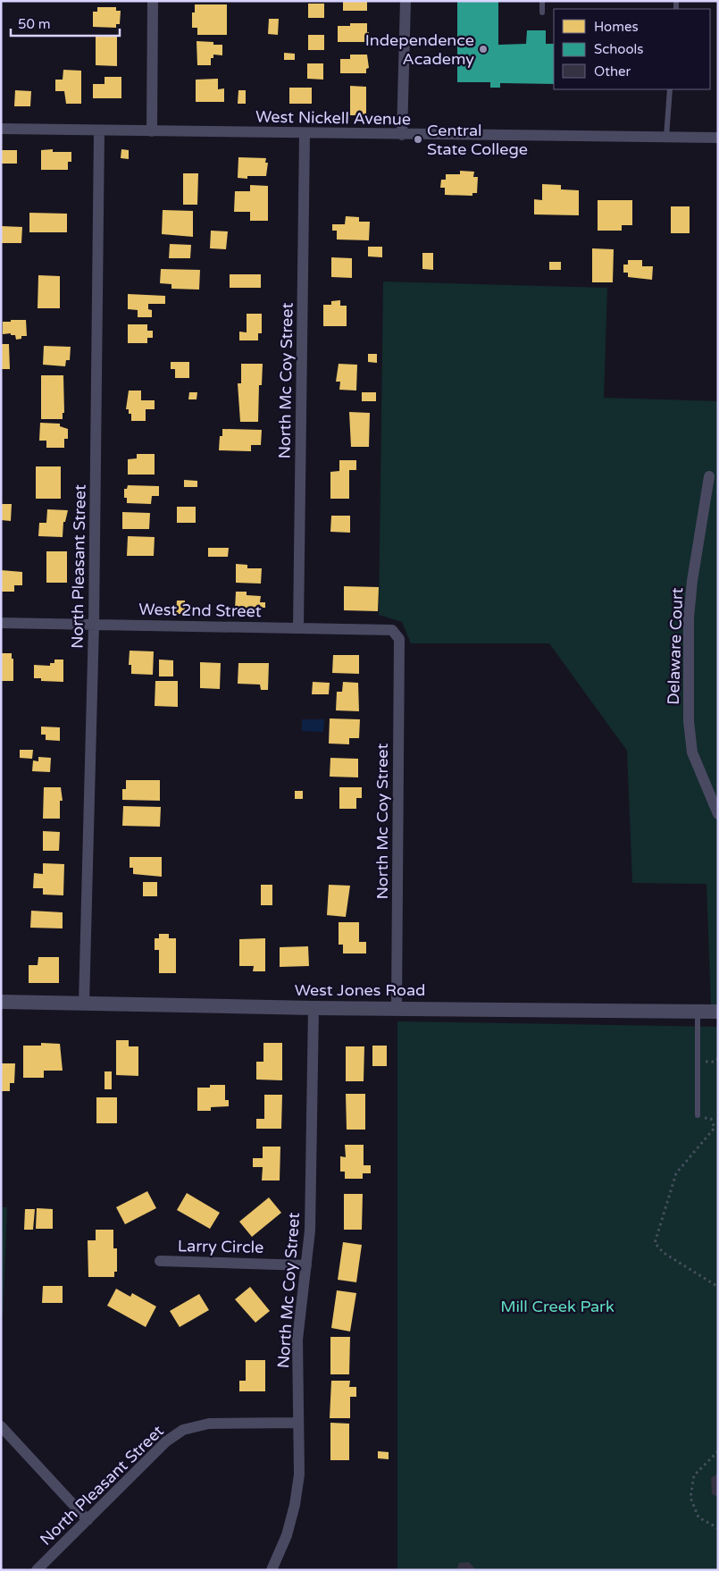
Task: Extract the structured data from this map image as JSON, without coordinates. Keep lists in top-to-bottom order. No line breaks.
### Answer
{"streets":{"street":["West Nickell Avenue","North Mc Coy Street","North Pleasant Street","West 2nd Street","Delaware Court","West Jones Road","Larry Circle"]},"crossings":[["West Nickell Avenue","North Mc Coy Street"],["West Nickell Avenue","North Pleasant Street"],["North Mc Coy Street","North Pleasant Street"],["North Mc Coy Street","West 2nd Street"],["North Mc Coy Street","West Jones Road"],["North Mc Coy Street","Larry Circle"],["North Pleasant Street","West 2nd Street"],["North Pleasant Street","West Jones Road"]],"parks":["Mill Creek Park"],"places":["Independence Academy","Central State College"],"legend":["Homes","Schools","Other"],"scale_bar":"50 m"}
